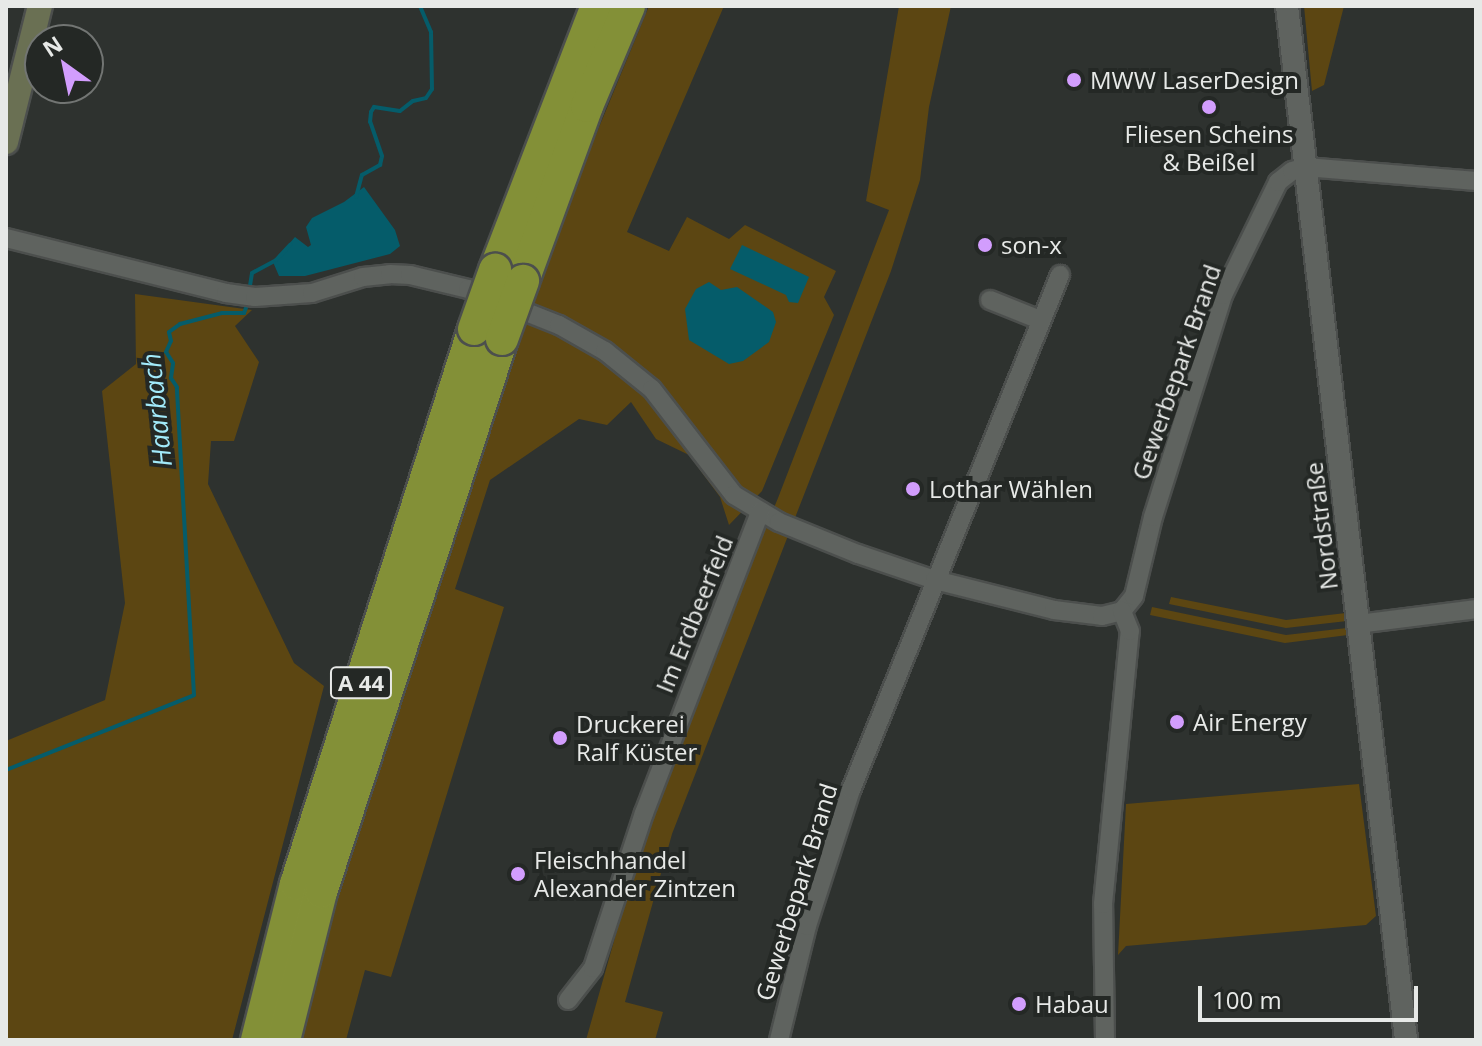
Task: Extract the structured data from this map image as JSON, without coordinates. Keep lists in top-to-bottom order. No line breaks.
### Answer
{"streets":{"highway":["A 44"],"street":["Gewerbepark Brand","Nordstraße","Im Erdbeerfeld"]},"crossings":[["Gewerbepark Brand","Nordstraße"]],"water":["Haarbach"],"places":["MWW LaserDesign","Fliesen Scheins & Beißel","son-x","Lothar Wählen","Air Energy","Druckerei Ralf Küster","Fleischhandel Alexander Zintzen","Habau"],"scale_bar":"100 m","north":"top left"}
